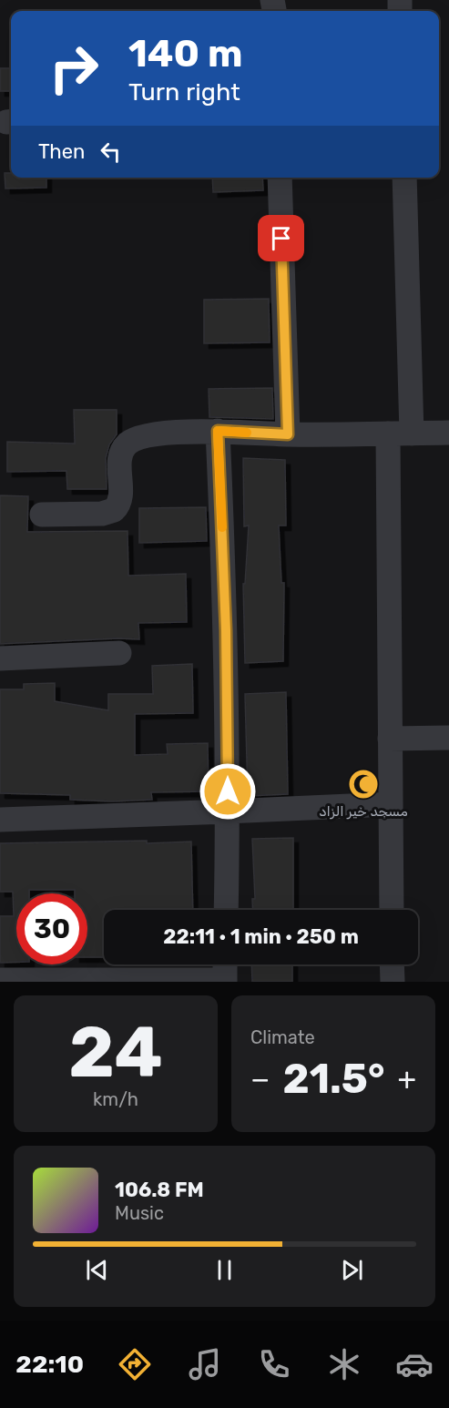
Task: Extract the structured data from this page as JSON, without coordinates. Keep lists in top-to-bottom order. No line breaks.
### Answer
{"places":{"mosque":["مسجد خير الزاد"]},"page":{"turn":["140 m","Turn right"],"then":"Then","limit":"30","trip":"22:11 · 1 min · 250 m","tile":[["24","km/h"],"Climate"],"heat":["−","21.5°","+"],"song":["106.8 FM","Music"],"tabs":"22:10"}}
